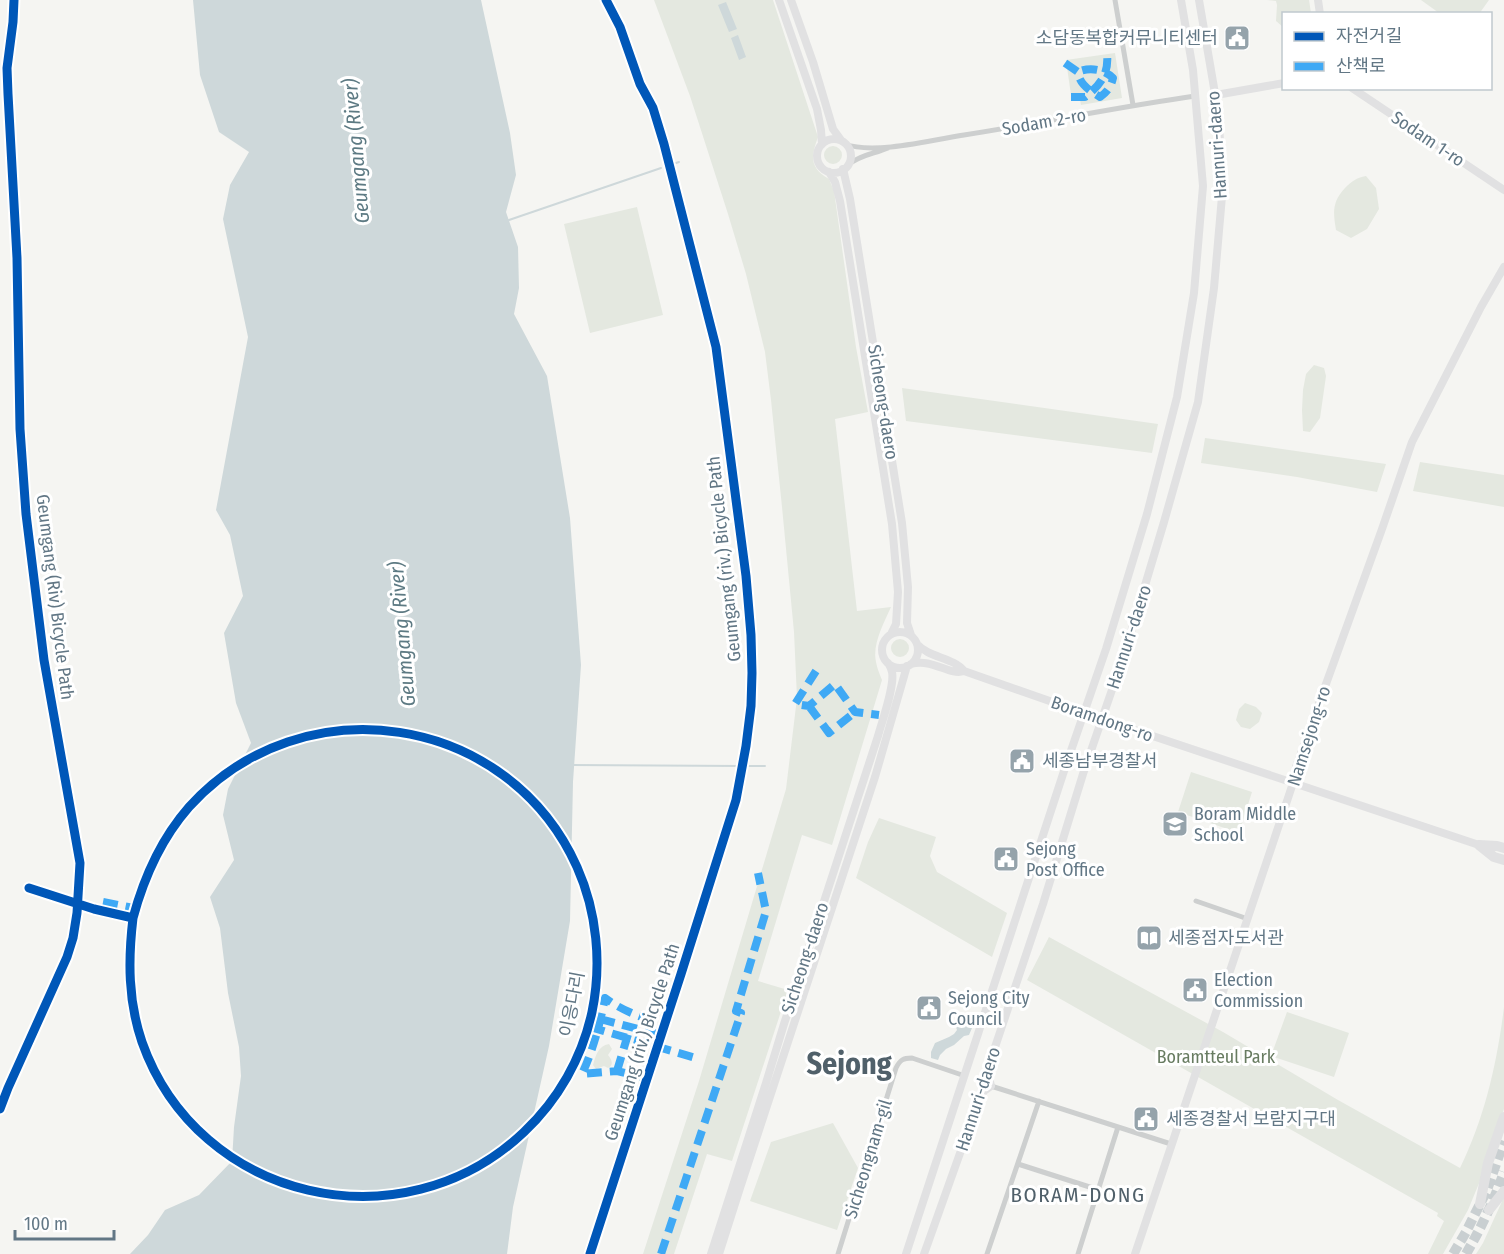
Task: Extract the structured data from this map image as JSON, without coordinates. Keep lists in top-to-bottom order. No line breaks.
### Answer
{"streets":{"street":["Sodam 2-ro","Sodam 1-ro","Hannuri-daero","Sicheong-daero","Boramdong-ro","Namsejong-ro","Sicheongnam-gil"],"cycle path":["Geumgang (riv.) Bicycle Path","Geumgang (Riv) Bicycle Path","이응다리"]},"crossings":[["Sodam 2-ro","Hannuri-daero"],["Hannuri-daero","Boramdong-ro"],["Hannuri-daero","Sicheongnam-gil"],["Boramdong-ro","Namsejong-ro"]],"districts":["Sejong","BORAM-DONG"],"water":["Geumgang (River)"],"parks":["Boramtteul Park"],"places":{"public building":["소담동복합커뮤니티센터","세종남부경찰서","Sejong Post Office","Election Commission","Sejong City Council","세종경찰서 보람지구대"],"school or university":["Boram Middle School"],"library":["세종점자도서관"]},"legend":["자전거길","산책로"],"scale_bar":"100 m"}
